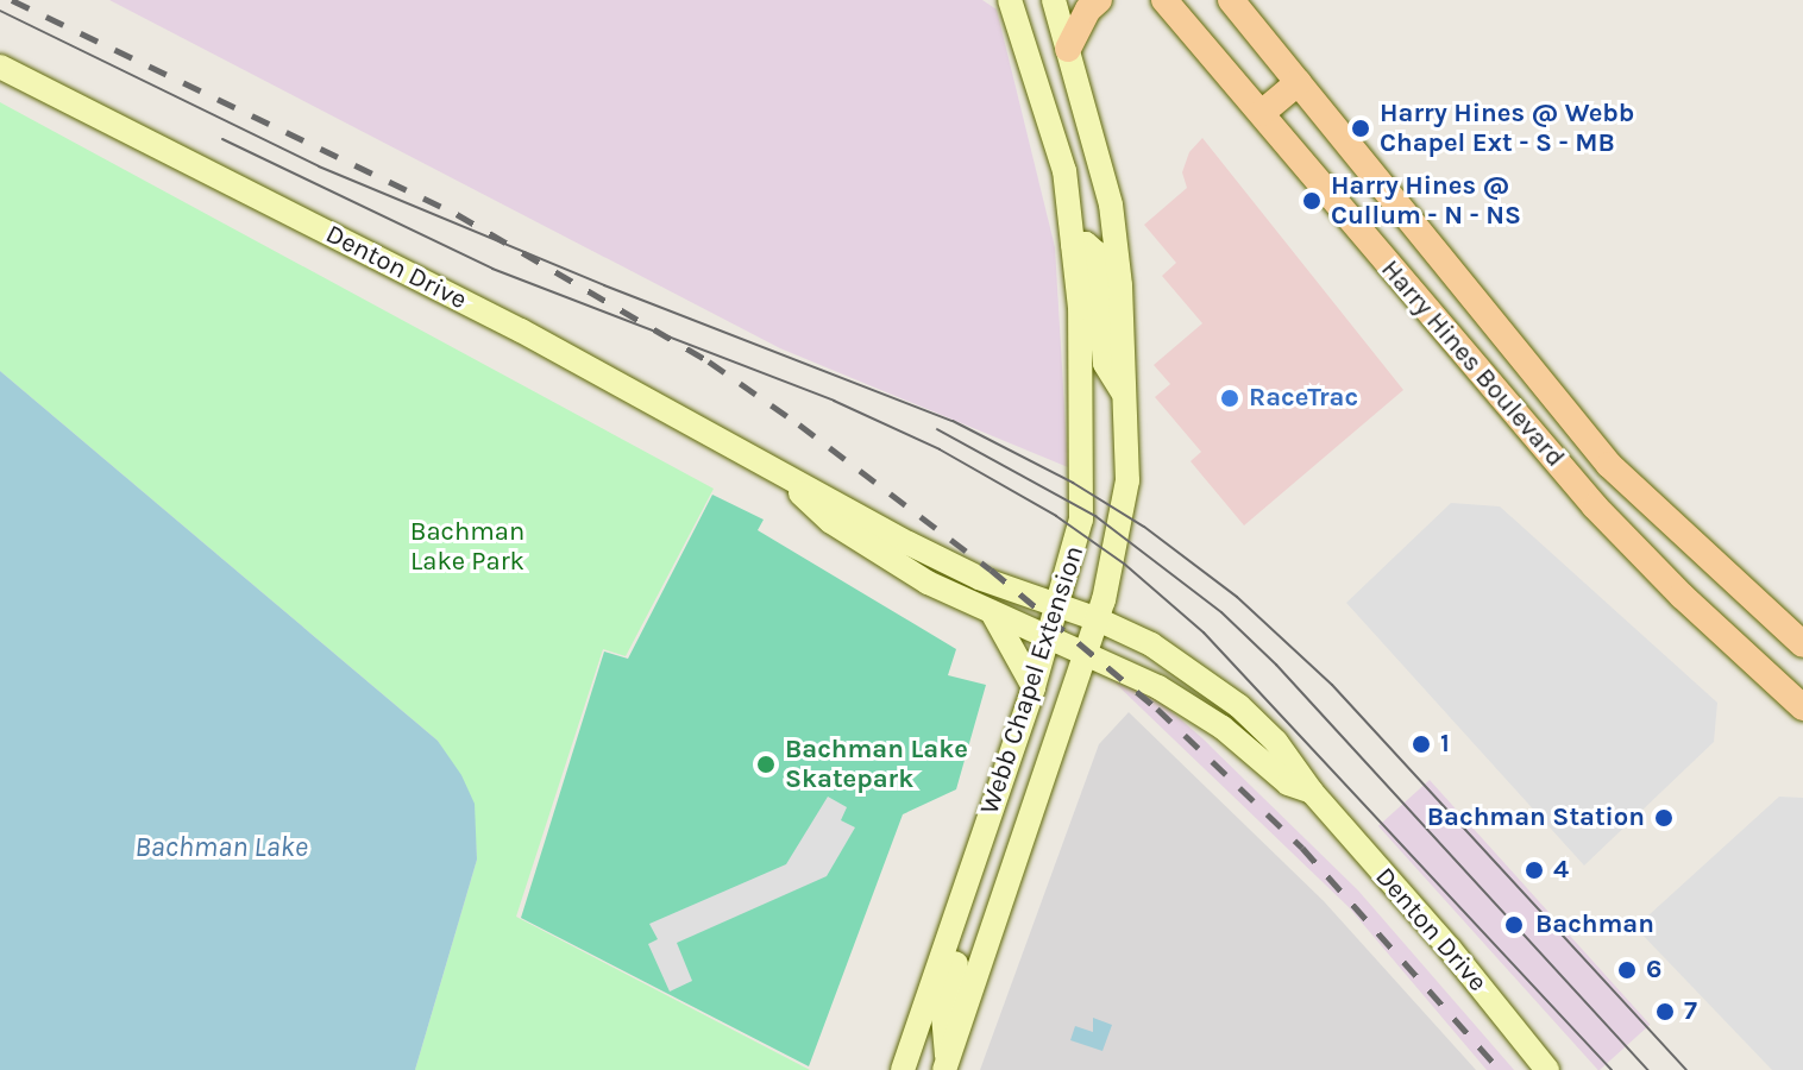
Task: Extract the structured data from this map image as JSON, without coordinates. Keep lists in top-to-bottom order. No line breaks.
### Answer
{"streets":{"main road":["Denton Drive","Harry Hines Boulevard","Webb Chapel Extension"]},"crossings":[["Denton Drive","Webb Chapel Extension"]],"water":["Bachman Lake"],"parks":["Bachman Lake Park"],"places":["Harry Hines @ Webb Chapel Ext - S - MB","Harry Hines @ Cullum - N - NS","RaceTrac","1","Bachman Lake Skatepark","Bachman Station","4","Bachman","6","7"]}
